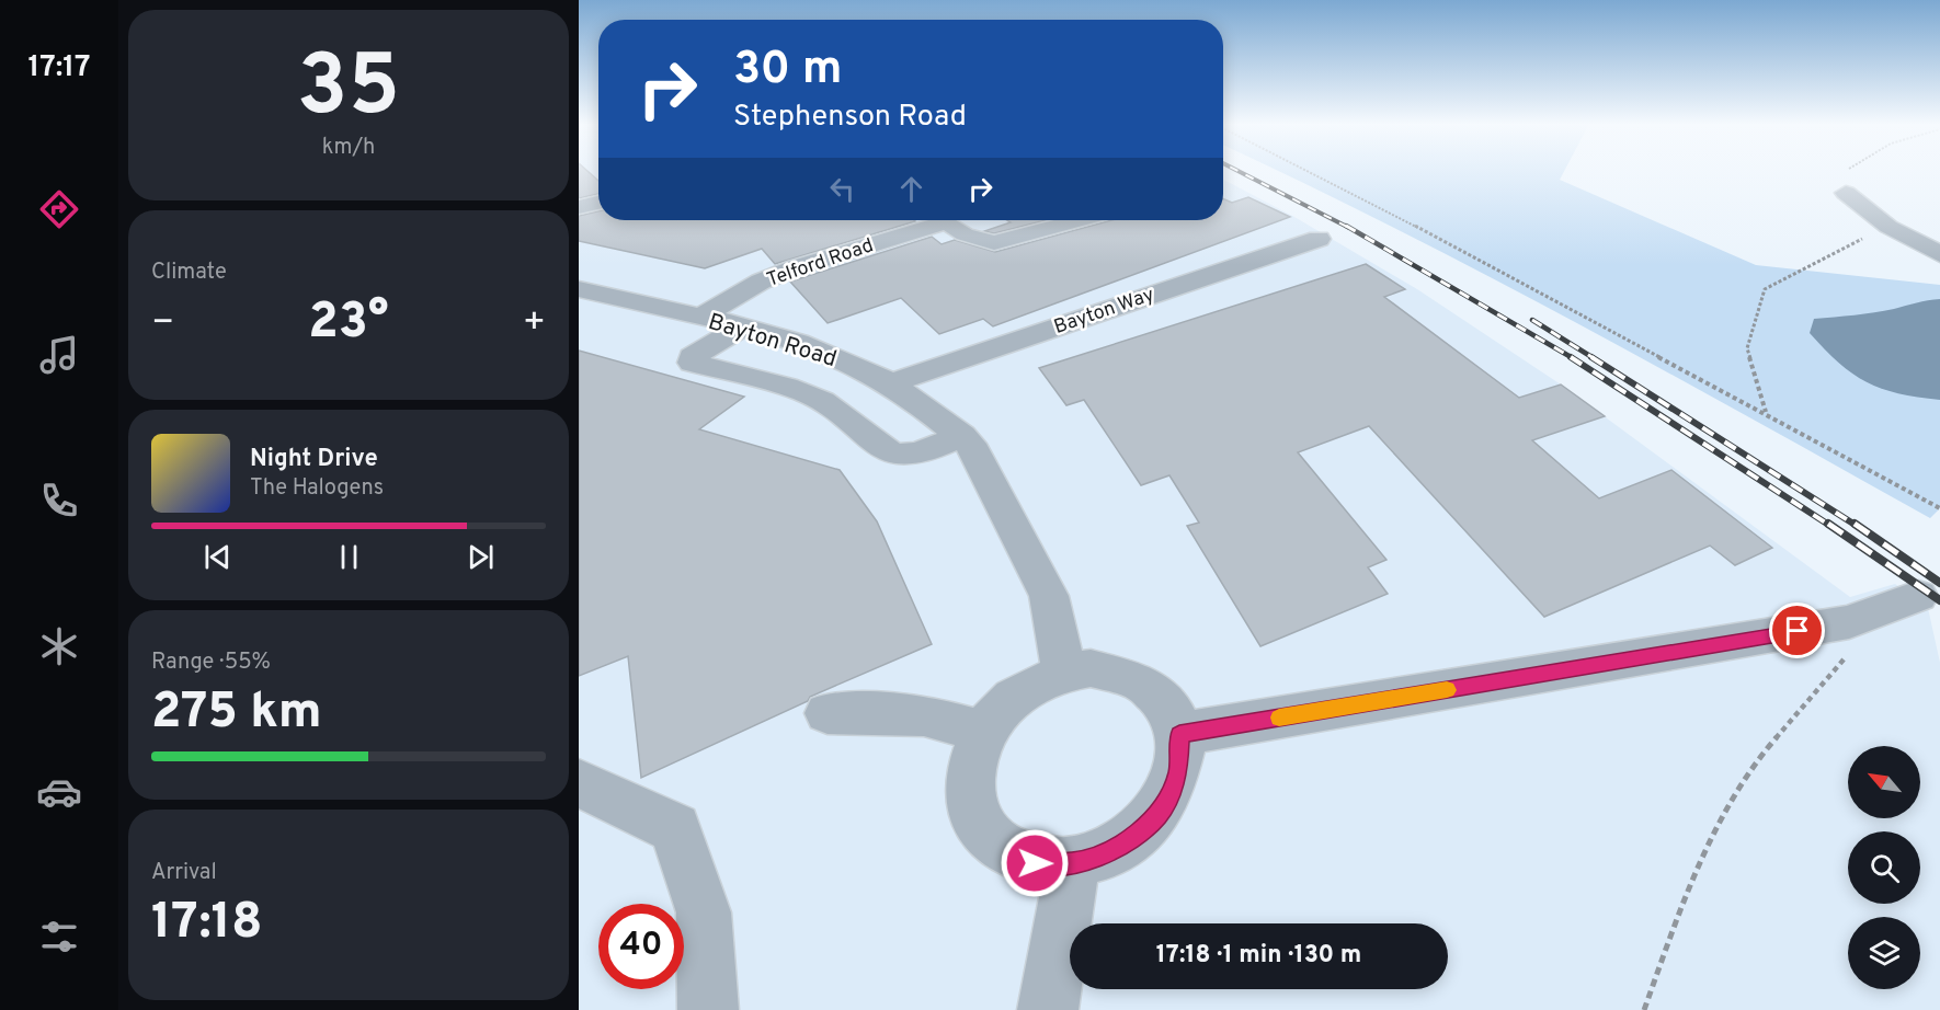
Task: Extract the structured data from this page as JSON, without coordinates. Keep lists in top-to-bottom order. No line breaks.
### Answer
{"streets":{"street":["Telford Road","Bayton Way","Bayton Road"]},"crossings":[["Telford Road","Bayton Road"],["Bayton Way","Bayton Road"]],"north":"top left","page":{"tabs":"17:17","tile":[["35","km/h"],"Climate",["Range · 55%","275 km"],["Arrival","17:18"]],"turn":["30 m","Stephenson Road"],"heat":["−","23°","+"],"song":["Night Drive","The Halogens"],"limit":"40","trip":"17:18 · 1 min · 130 m"}}
